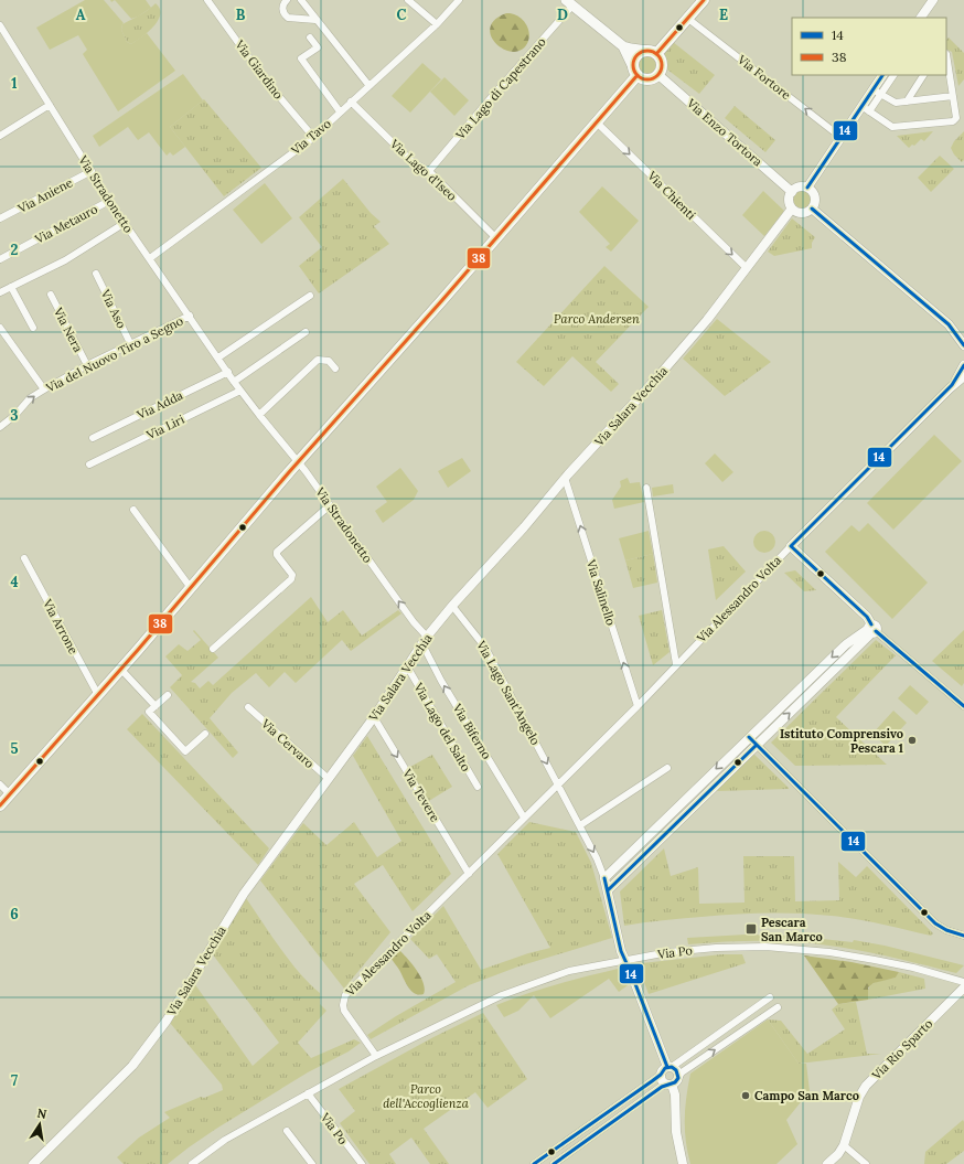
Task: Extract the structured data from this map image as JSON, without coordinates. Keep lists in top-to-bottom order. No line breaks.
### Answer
{"streets":{"main road":["Via Lago di Capestrano"],"street":["Via Giardino","Via Fortore","Via Enzo Tortora","Via Tavo","Via Lago d'Iseo","Via Stradonetto","Via Aniene","Via Chienti","Via Metauro","Via Aso","Via Nera","Via del Nuovo Tiro a Segno","Via Adda","Via Salara Vecchia","Via Liri","Via Salinello","Via Alessandro Volta","Via Arrone","Via Lago Sant'Angelo","Via Lago del Salto","Via Biferno","Via Cervaro","Via Tevere","Via Po","Via Rio Sparto"]},"crossings":[["Via Giardino","Via Tavo"],["Via Lago di Capestrano","Via Enzo Tortora"],["Via Lago di Capestrano","Via Lago d'Iseo"],["Via Enzo Tortora","Via Salara Vecchia"],["Via Tavo","Via Lago d'Iseo"],["Via Tavo","Via Stradonetto"],["Via Stradonetto","Via Aniene"],["Via Stradonetto","Via Metauro"],["Via Stradonetto","Via del Nuovo Tiro a Segno"],["Via Stradonetto","Via Adda"],["Via Stradonetto","Via Salara Vecchia"],["Via Stradonetto","Via Liri"],["Via Stradonetto","Via Biferno"],["Via Chienti","Via Salara Vecchia"],["Via Aso","Via del Nuovo Tiro a Segno"],["Via Nera","Via del Nuovo Tiro a Segno"],["Via Salara Vecchia","Via Salinello"],["Via Salara Vecchia","Via Lago Sant'Angelo"],["Via Salara Vecchia","Via Lago del Salto"],["Via Salara Vecchia","Via Biferno"],["Via Salara Vecchia","Via Cervaro"],["Via Salara Vecchia","Via Tevere"],["Via Salinello","Via Alessandro Volta"],["Via Alessandro Volta","Via Lago Sant'Angelo"],["Via Alessandro Volta","Via Biferno"],["Via Alessandro Volta","Via Tevere"],["Via Alessandro Volta","Via Po"]],"one_way":["Via Fortore","Via Chienti","Via Salinello","Via Lago Sant'Angelo","Via Biferno","Via Tevere"],"parks":["Parco Andersen","Parco dell'Accoglienza"],"places":{"other":["Istituto Comprensivo Pescara 1","Campo San Marco"],"transit":["Pescara San Marco"]},"lines":["transit line 38","transit line 14"],"legend":["14","38"],"north":"top","grid":{"columns":["A","B","C","D","E"],"rows":["1","2","3","4","5","6","7"]}}
